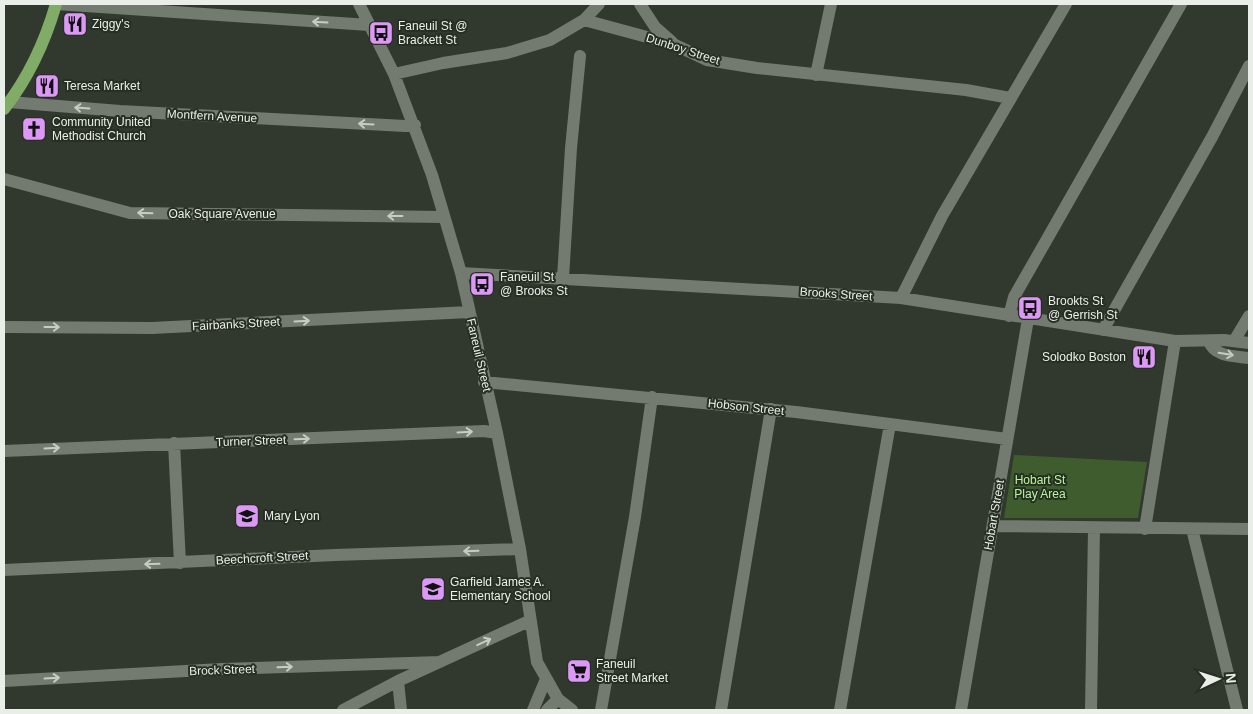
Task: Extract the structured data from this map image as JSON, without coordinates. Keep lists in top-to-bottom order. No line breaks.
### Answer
{"streets":{"street":["Dunboy Street","Montfern Avenue","Oak Square Avenue","Brooks Street","Fairbanks Street","Faneuil Street","Hobson Street","Turner Street","Hobart Street","Beechcroft Street","Brock Street"]},"crossings":[["Montfern Avenue","Faneuil Street"],["Oak Square Avenue","Faneuil Street"],["Brooks Street","Faneuil Street"],["Brooks Street","Hobart Street"],["Fairbanks Street","Faneuil Street"],["Faneuil Street","Hobson Street"],["Faneuil Street","Turner Street"],["Faneuil Street","Beechcroft Street"],["Hobson Street","Hobart Street"]],"one_way":["Oak Square Avenue","Fairbanks Street","Turner Street","Beechcroft Street","Brock Street"],"parks":["Hobart St Play Area"],"places":{"restaurant":["Ziggy's","Teresa Market","Solodko Boston"],"bus stop":["Faneuil St @ Brackett St","Faneuil St @ Brooks St","Brookts St @ Gerrish St"],"church":["Community United Methodist Church"],"school or university":["Mary Lyon","Garfield James A. Elementary School"],"supermarket":["Faneuil Street Market"]},"north":"right"}
